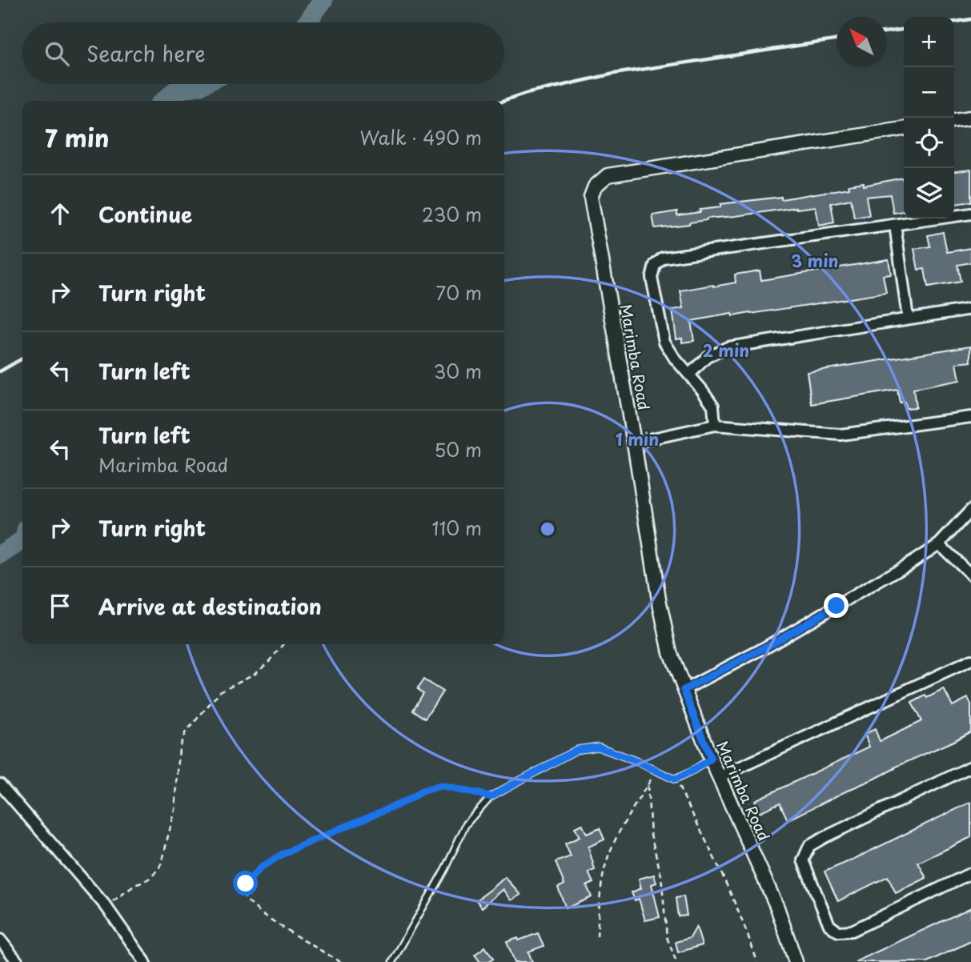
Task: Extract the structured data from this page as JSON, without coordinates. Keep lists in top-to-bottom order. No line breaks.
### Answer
{"streets":{"street":["Marimba Road"]},"north":"top left","page":{"map_buttons":["+","−"],"search":"Search here","heading":["7 min","Walk · 490 m"],"list":[["Continue","230 m"],["Turn right","70 m"],["Turn left","30 m"],["Turn left","Marimba Road","50 m"],["Turn right","110 m"],"Arrive at destination"]},"rings":["3 min","2 min","1 min"]}
